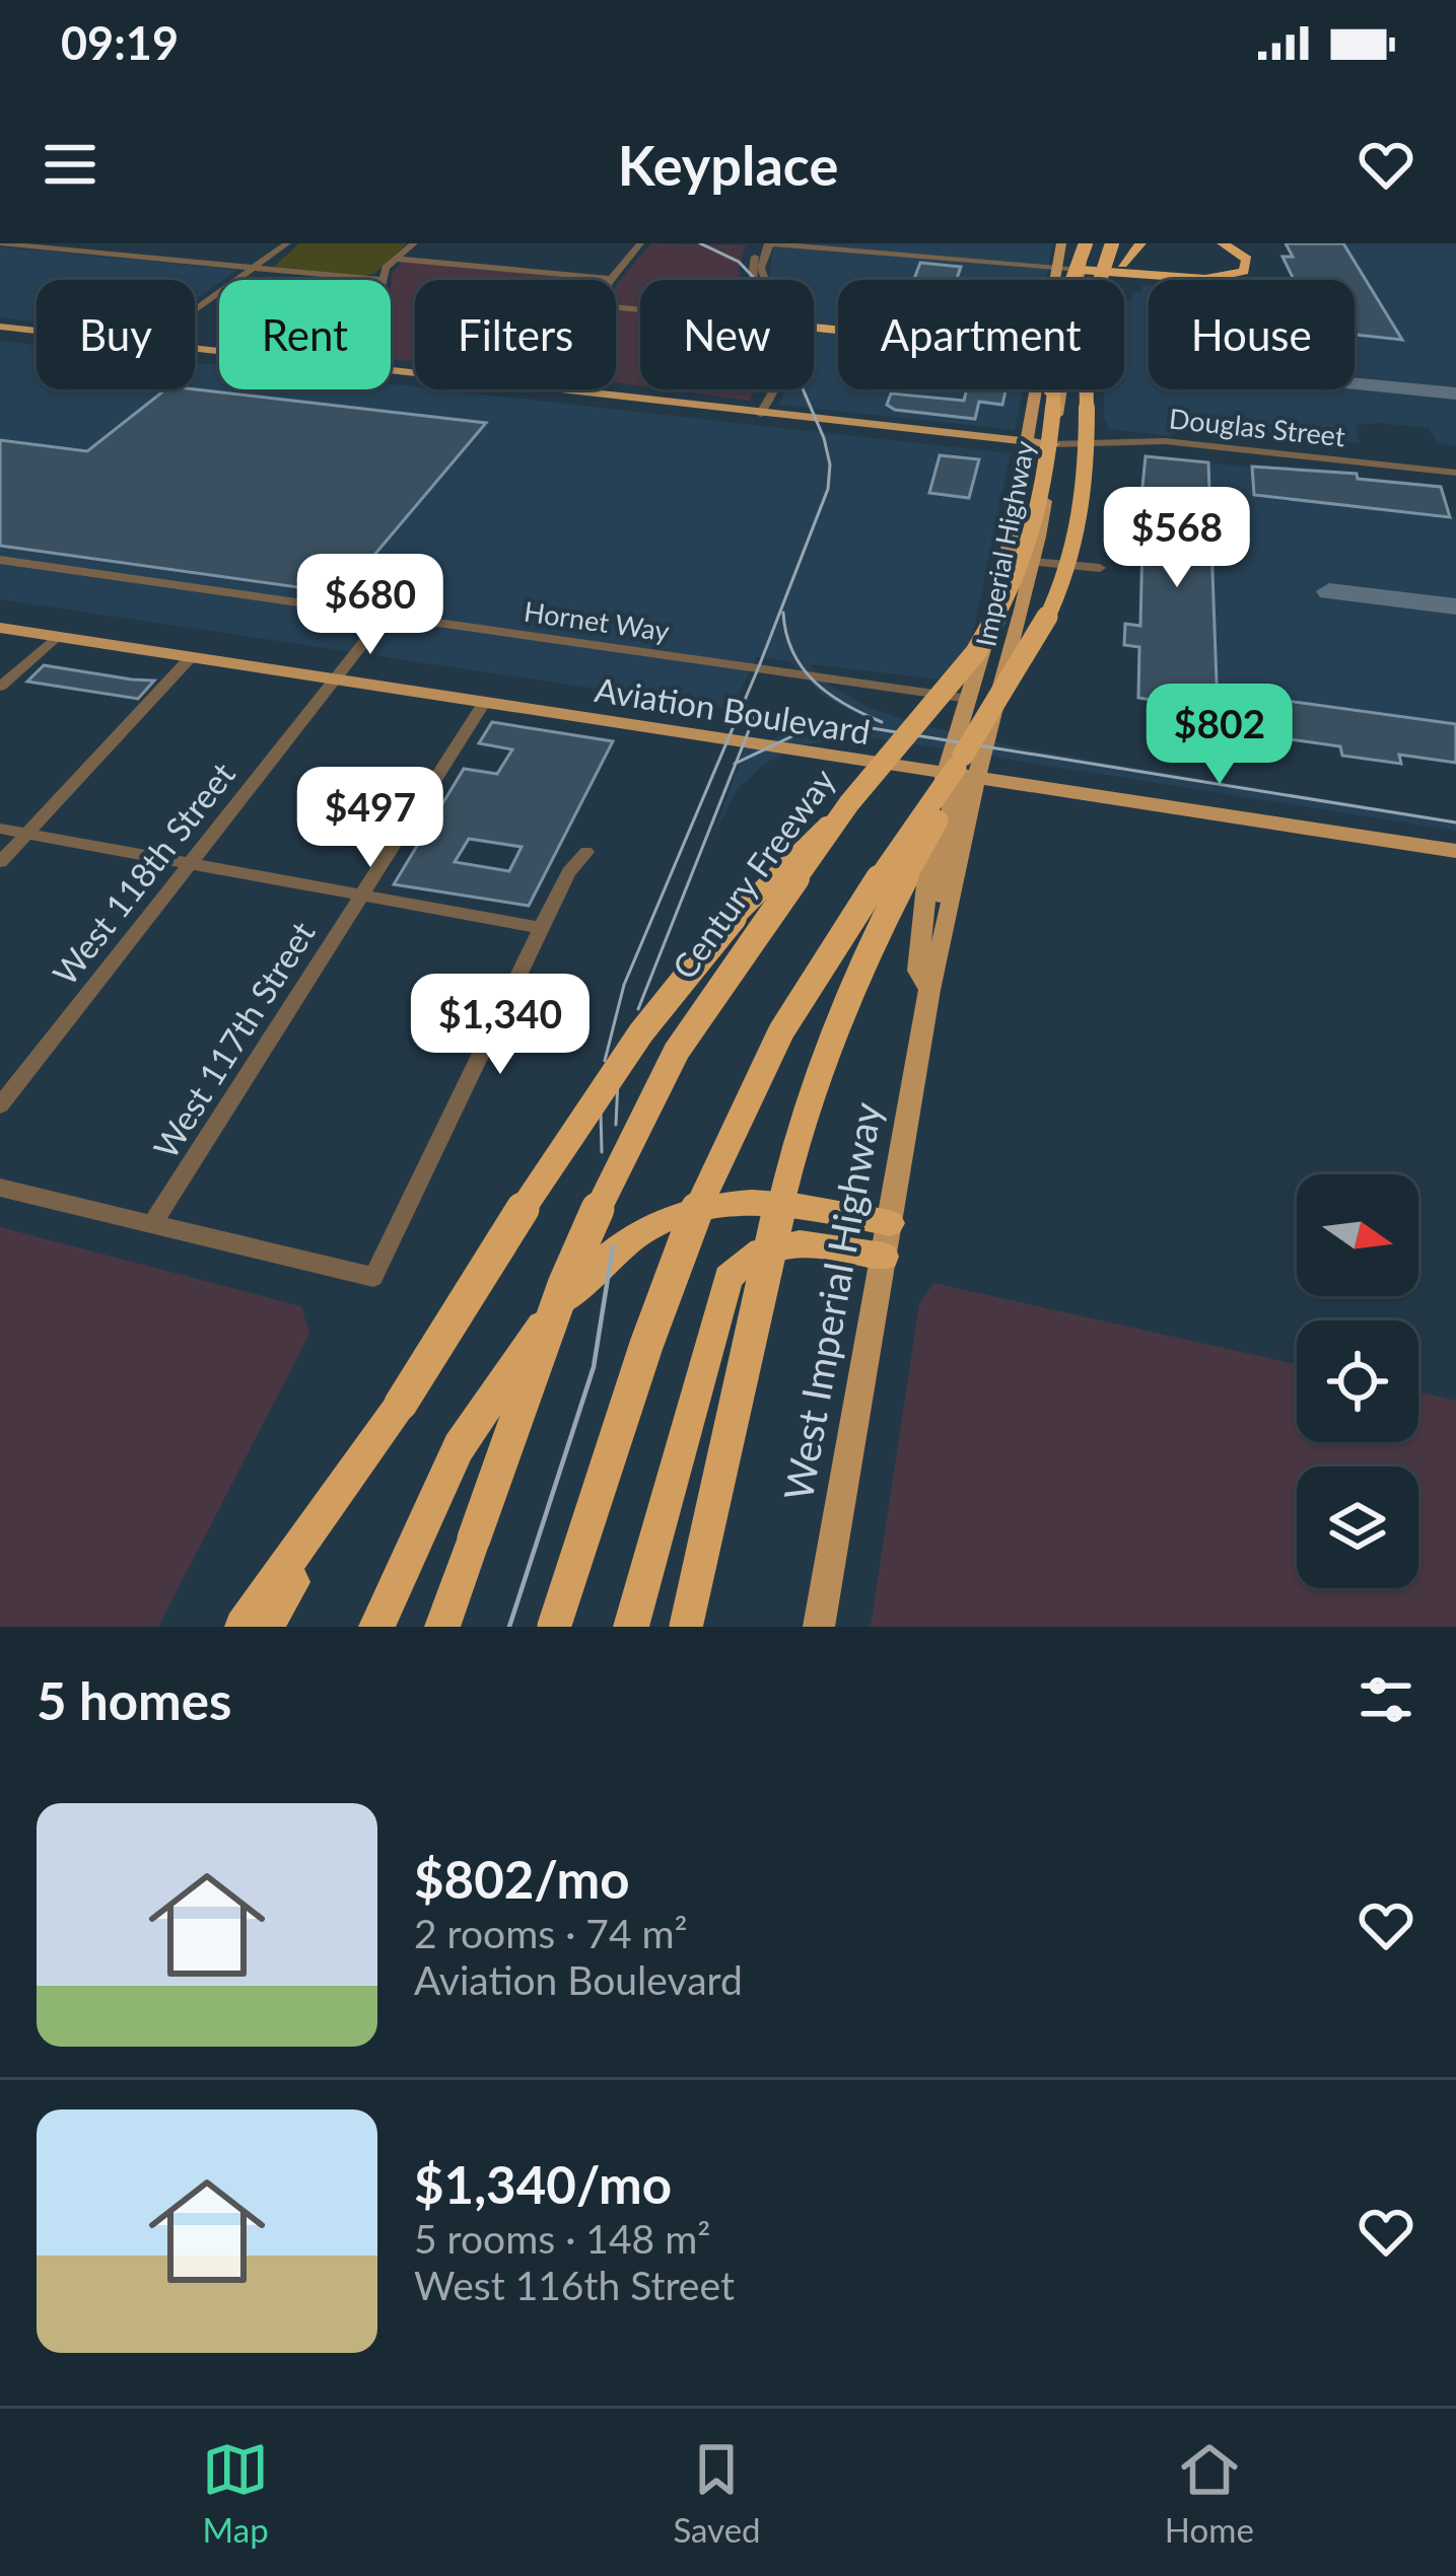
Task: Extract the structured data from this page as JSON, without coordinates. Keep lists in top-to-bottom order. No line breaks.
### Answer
{"streets":{"highway":["Century Freeway"],"main road":["Imperial Highway","Aviation Boulevard","West Imperial Highway"],"street":["Douglas Street","Hornet Way","West 118th Street","West 117th Street"]},"crossings":[["Douglas Street","Imperial Highway"],["Imperial Highway","Hornet Way"],["Imperial Highway","Aviation Boulevard"],["Imperial Highway","Century Freeway"],["Imperial Highway","West Imperial Highway"],["Hornet Way","West 118th Street"],["Aviation Boulevard","West 118th Street"],["Aviation Boulevard","West 117th Street"],["Aviation Boulevard","West Imperial Highway"]],"north":"right","page":{"status":"09:19","header":"Keyplace","chip":["Buy","Rent","Filters","New","Apartment","House"],"price":["$568","$680","$802","$497","$1,340"],"heading":"5 homes","list":[{"name":"$802/mo","note":"2 rooms · 74 m² · Aviation Boulevard"},{"name":"$1,340/mo","note":"5 rooms · 148 m² · West 116th Street"}],"tabs":["Map","Saved","Home"]}}
